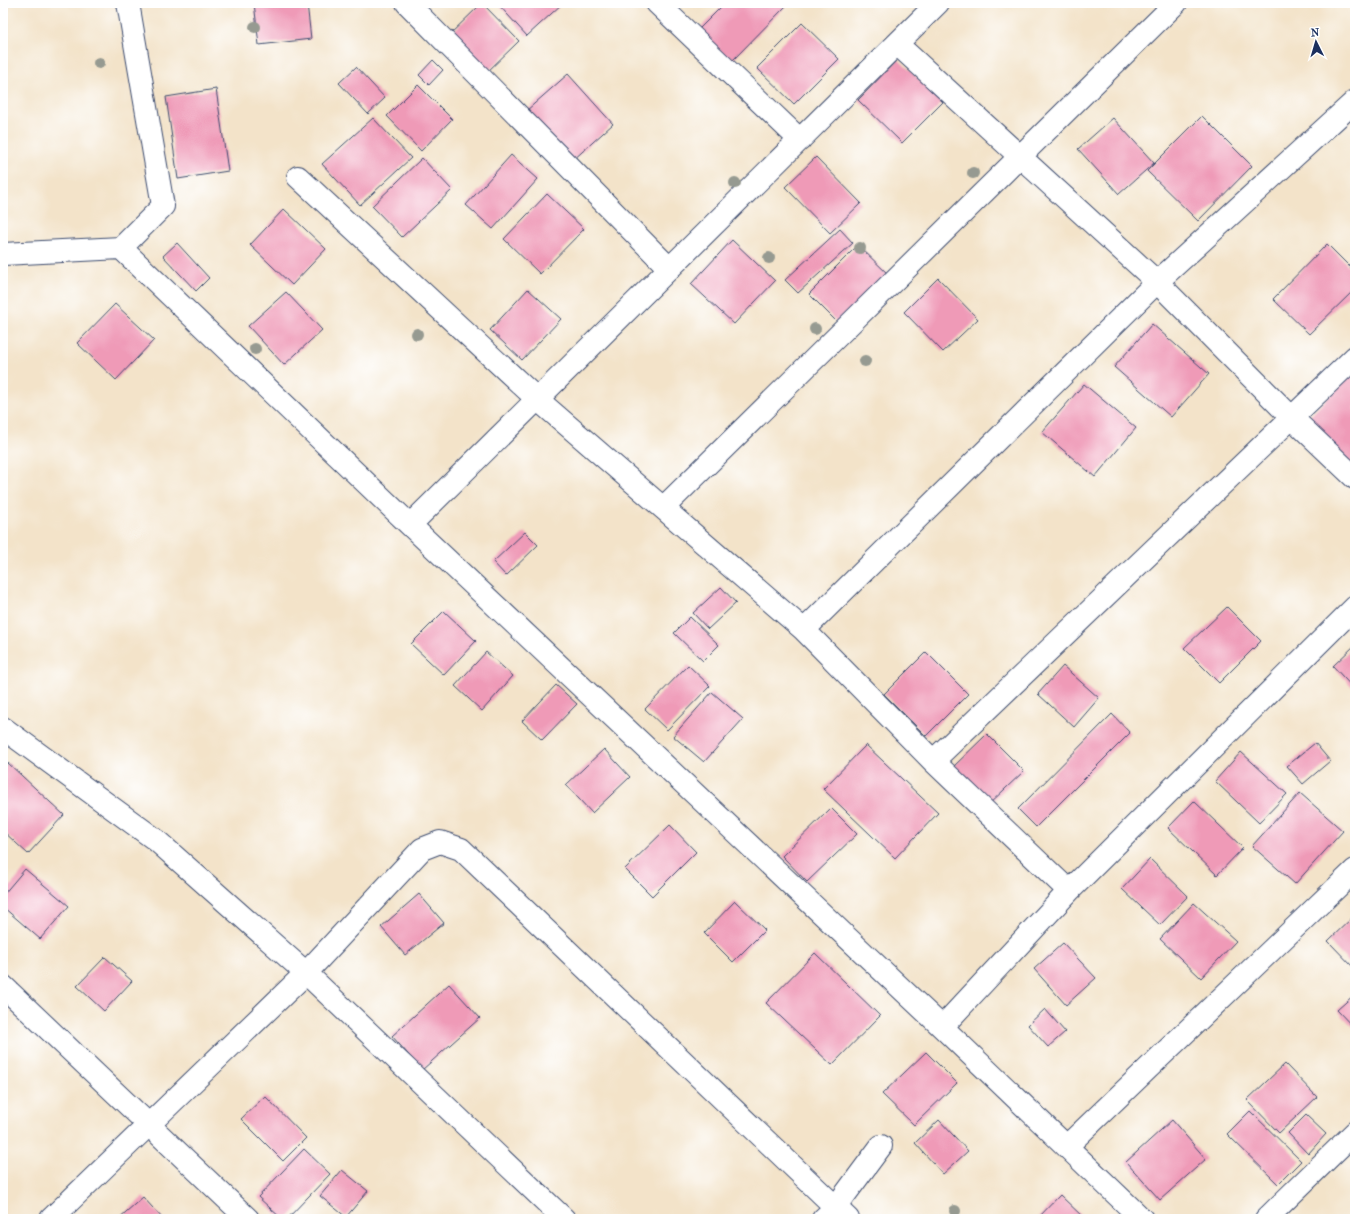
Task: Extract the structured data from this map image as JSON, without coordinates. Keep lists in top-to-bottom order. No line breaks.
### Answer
{"north":"top"}
